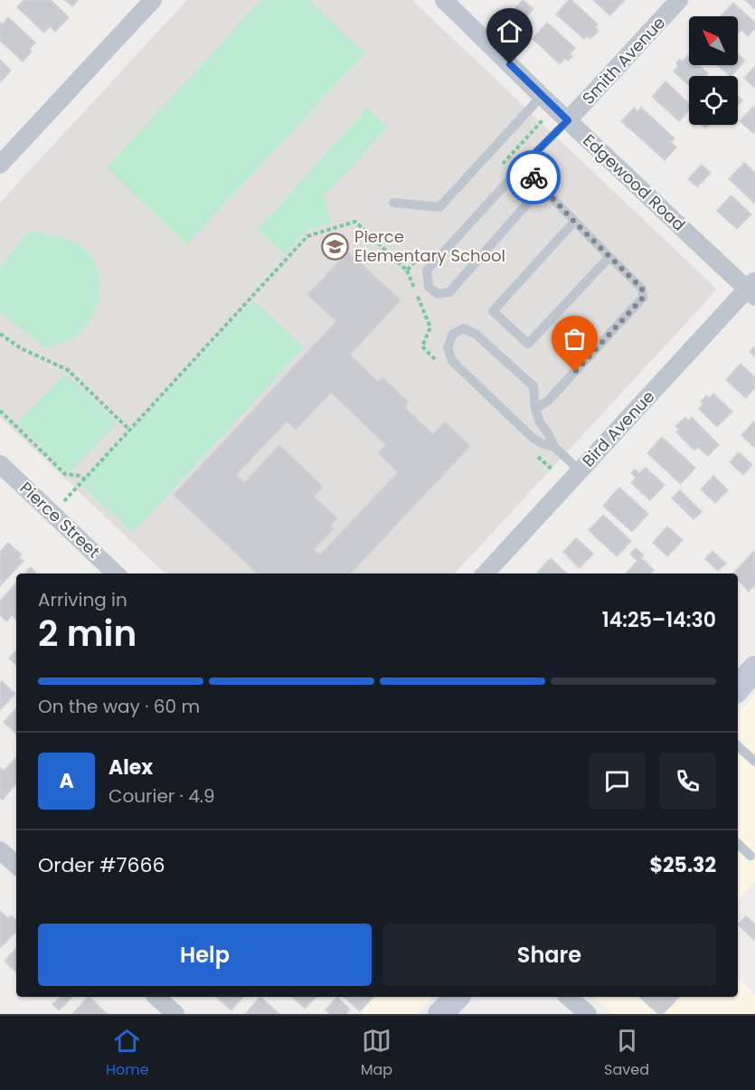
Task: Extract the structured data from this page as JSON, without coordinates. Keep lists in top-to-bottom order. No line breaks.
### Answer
{"streets":{"street":["Smith Avenue","Edgewood Road","Bird Avenue","Pierce Street"]},"crossings":[["Smith Avenue","Edgewood Road"],["Edgewood Road","Bird Avenue"]],"places":{"school or university":["Pierce Elementary School"]},"north":"top left","page":{"heading":["2 min","Arriving in","14:25–14:30"],"panel":["Alex","Courier · 4.9","Order #7666","$25.32"],"bar":"On the way · 60 m","round":"A","buttons":["Help","Share"],"tabs":["Home","Map","Saved"]}}
